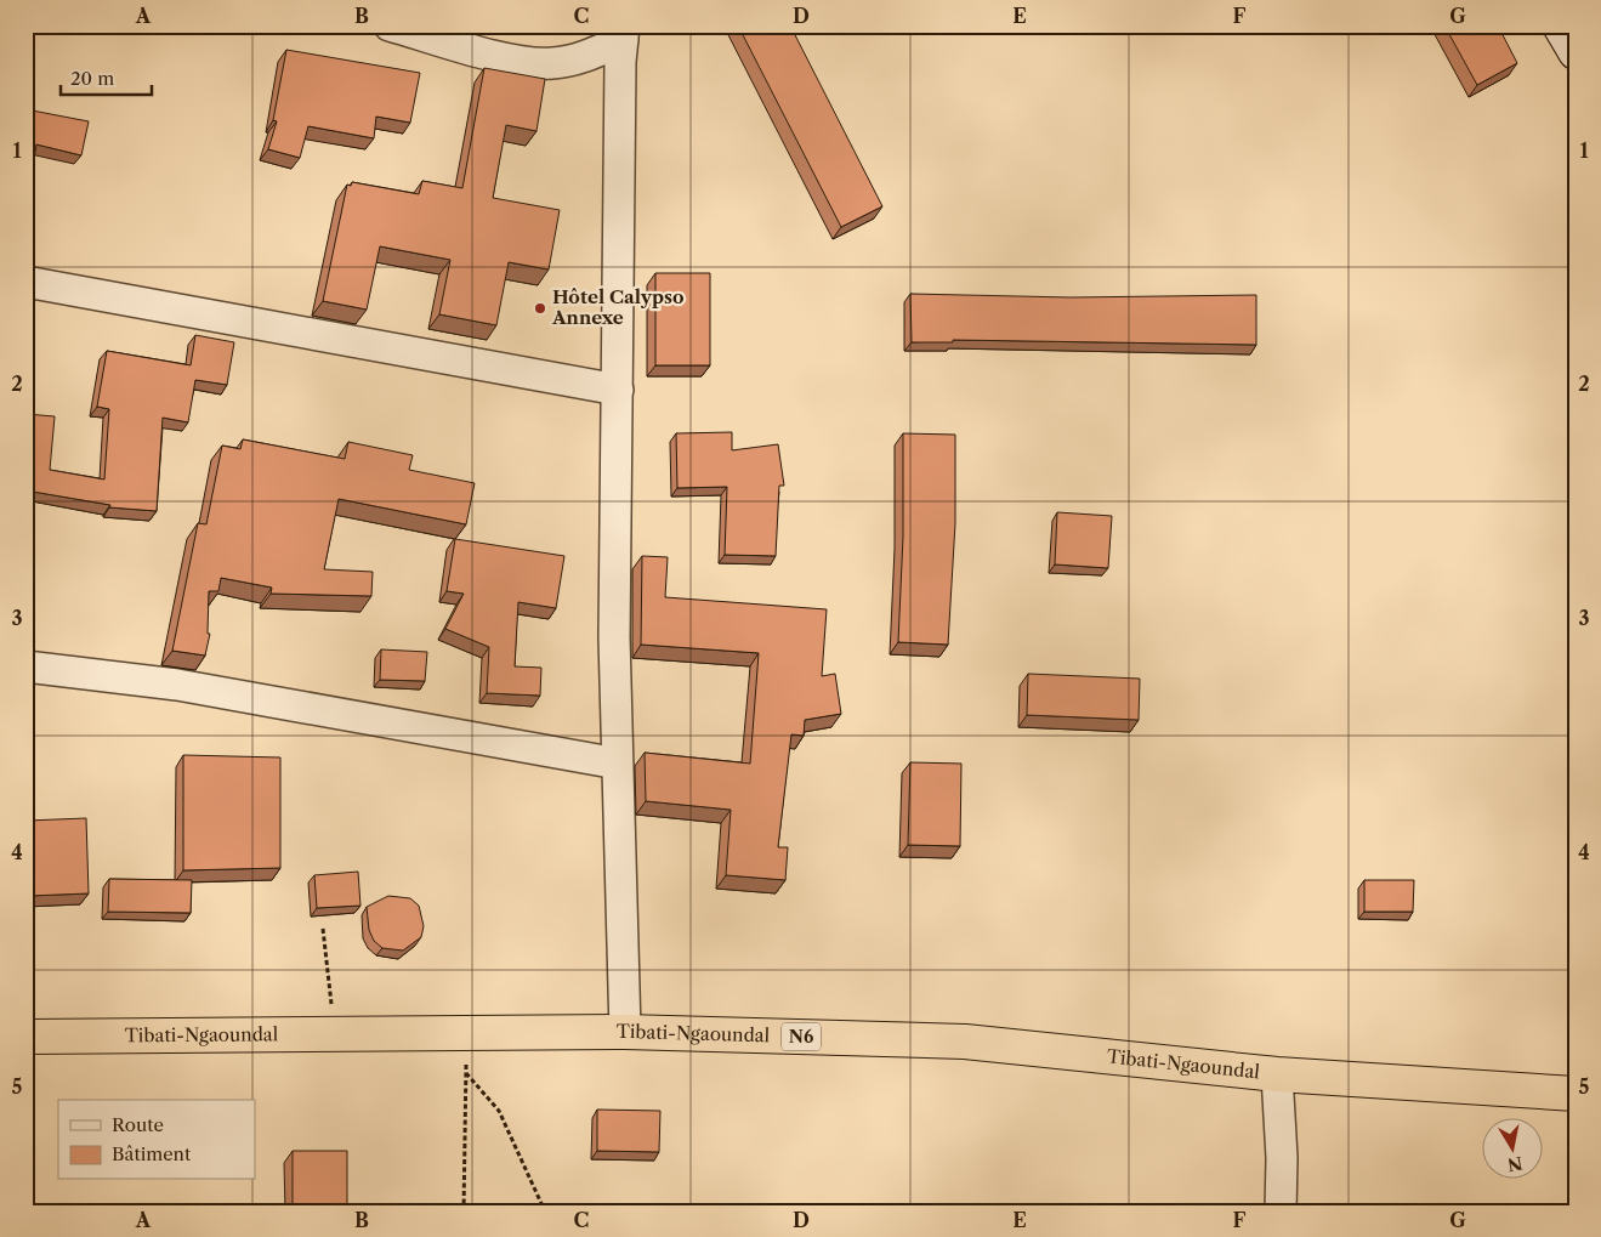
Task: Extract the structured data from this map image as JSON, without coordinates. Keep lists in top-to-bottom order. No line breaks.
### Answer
{"streets":{"highway":["Tibati-Ngaoundal","N6"]},"places":["Hôtel Calypso Annexe"],"legend":["Route","Bâtiment"],"scale_bar":"20 m","north":"bottom","grid":{"columns":["A","B","C","D","E","F","G"],"rows":["1","2","3","4","5"]}}
